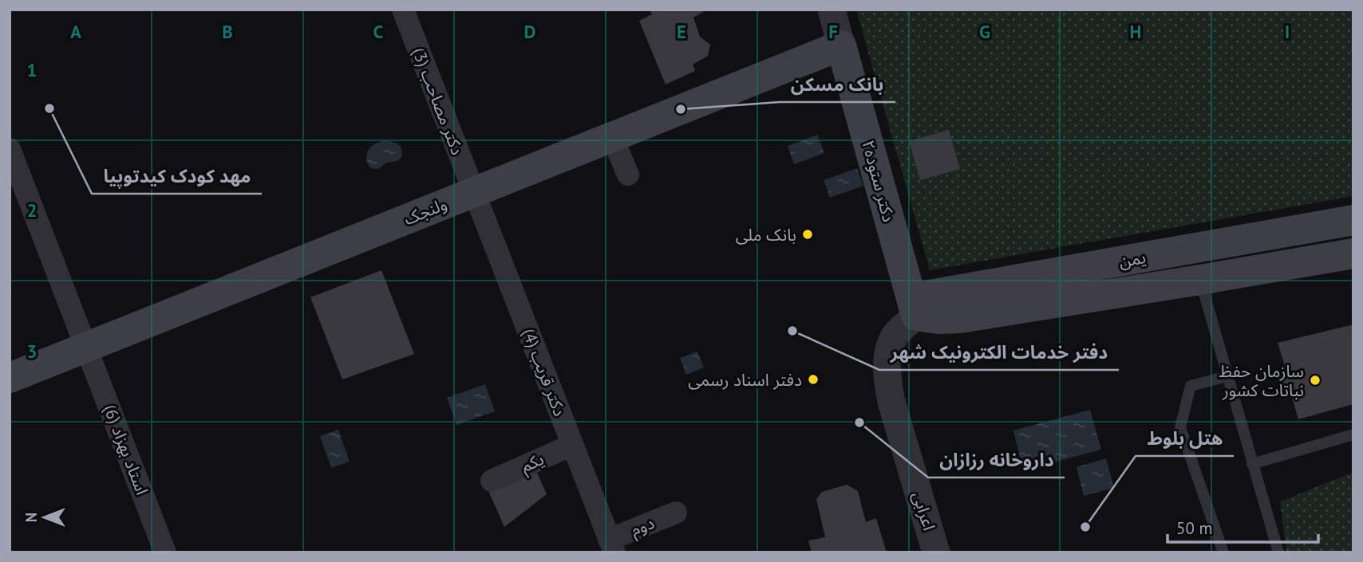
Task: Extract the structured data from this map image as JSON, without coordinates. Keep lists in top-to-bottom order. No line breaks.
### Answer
{"streets":{"main road":["دکتر ستوده۲","ولنجک","یمن"],"street":["دکتر مصاحب (3)","دکتر قریب (4)","استاد بهزاد (6)","یکم","اعرابی","دوم"]},"crossings":[["دکتر مصاحب (3)","ولنجک"],["دکتر مصاحب (3)","دکتر قریب (4)"],["دکتر ستوده۲","ولنجک"],["دکتر ستوده۲","یمن"],["دکتر ستوده۲","اعرابی"],["ولنجک","دکتر قریب (4)"],["ولنجک","استاد بهزاد (6)"],["یمن","اعرابی"],["دکتر قریب (4)","یکم"],["دکتر قریب (4)","دوم"]],"places":["مهد کودک کیدتوپیا","بانک مسکن","بانک ملی","دفتر خدمات الکترونیک شهر","دفتر اسناد رسمی","سازمان حفظ نباتات کشور","داروخانه رزازان","هتل بلوط"],"scale_bar":"50 m","north":"left","grid":{"columns":["A","B","C","D","E","F","G","H","I"],"rows":["1","2","3"]}}
